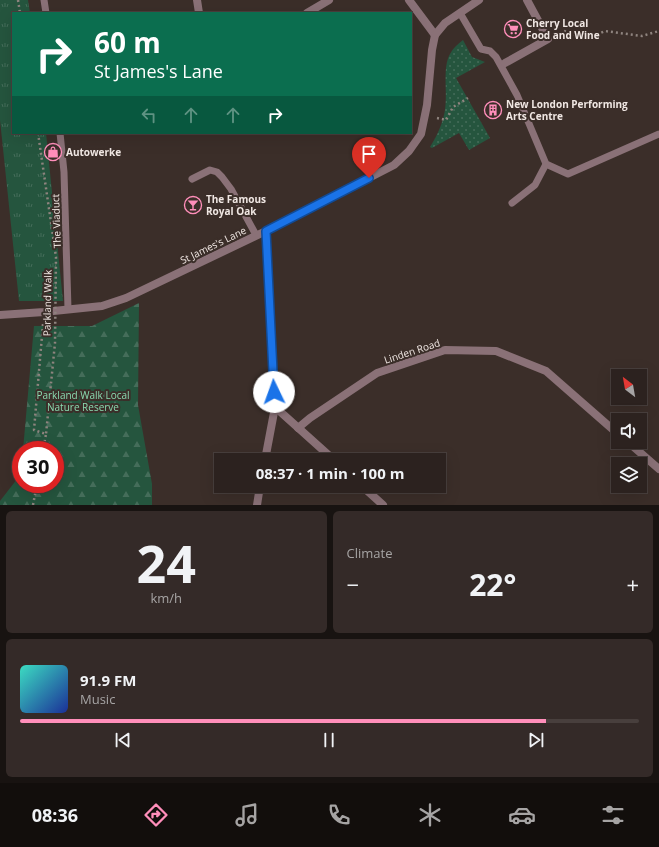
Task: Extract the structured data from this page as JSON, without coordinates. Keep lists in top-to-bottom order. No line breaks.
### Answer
{"streets":{"street":["St James's Lane","Linden Road"],"lane":["The Viaduct"],"path":["Parkland Walk"]},"crossings":[["The Viaduct","St James's Lane"]],"parks":["Parkland Walk Local Nature Reserve"],"places":{"supermarket":["Cherry Local Food and Wine"],"building":["New London Performing Arts Centre"],"shop":["Autowerke"],"bar":["The Famous Royal Oak"]},"north":"top left","page":{"turn":["60 m","St James's Lane"],"limit":"30","trip":"08:37 · 1 min · 100 m","tile":[["24","km/h"],"Climate"],"heat":["−","22°","+"],"song":["91.9 FM","Music"],"tabs":"08:36"}}
